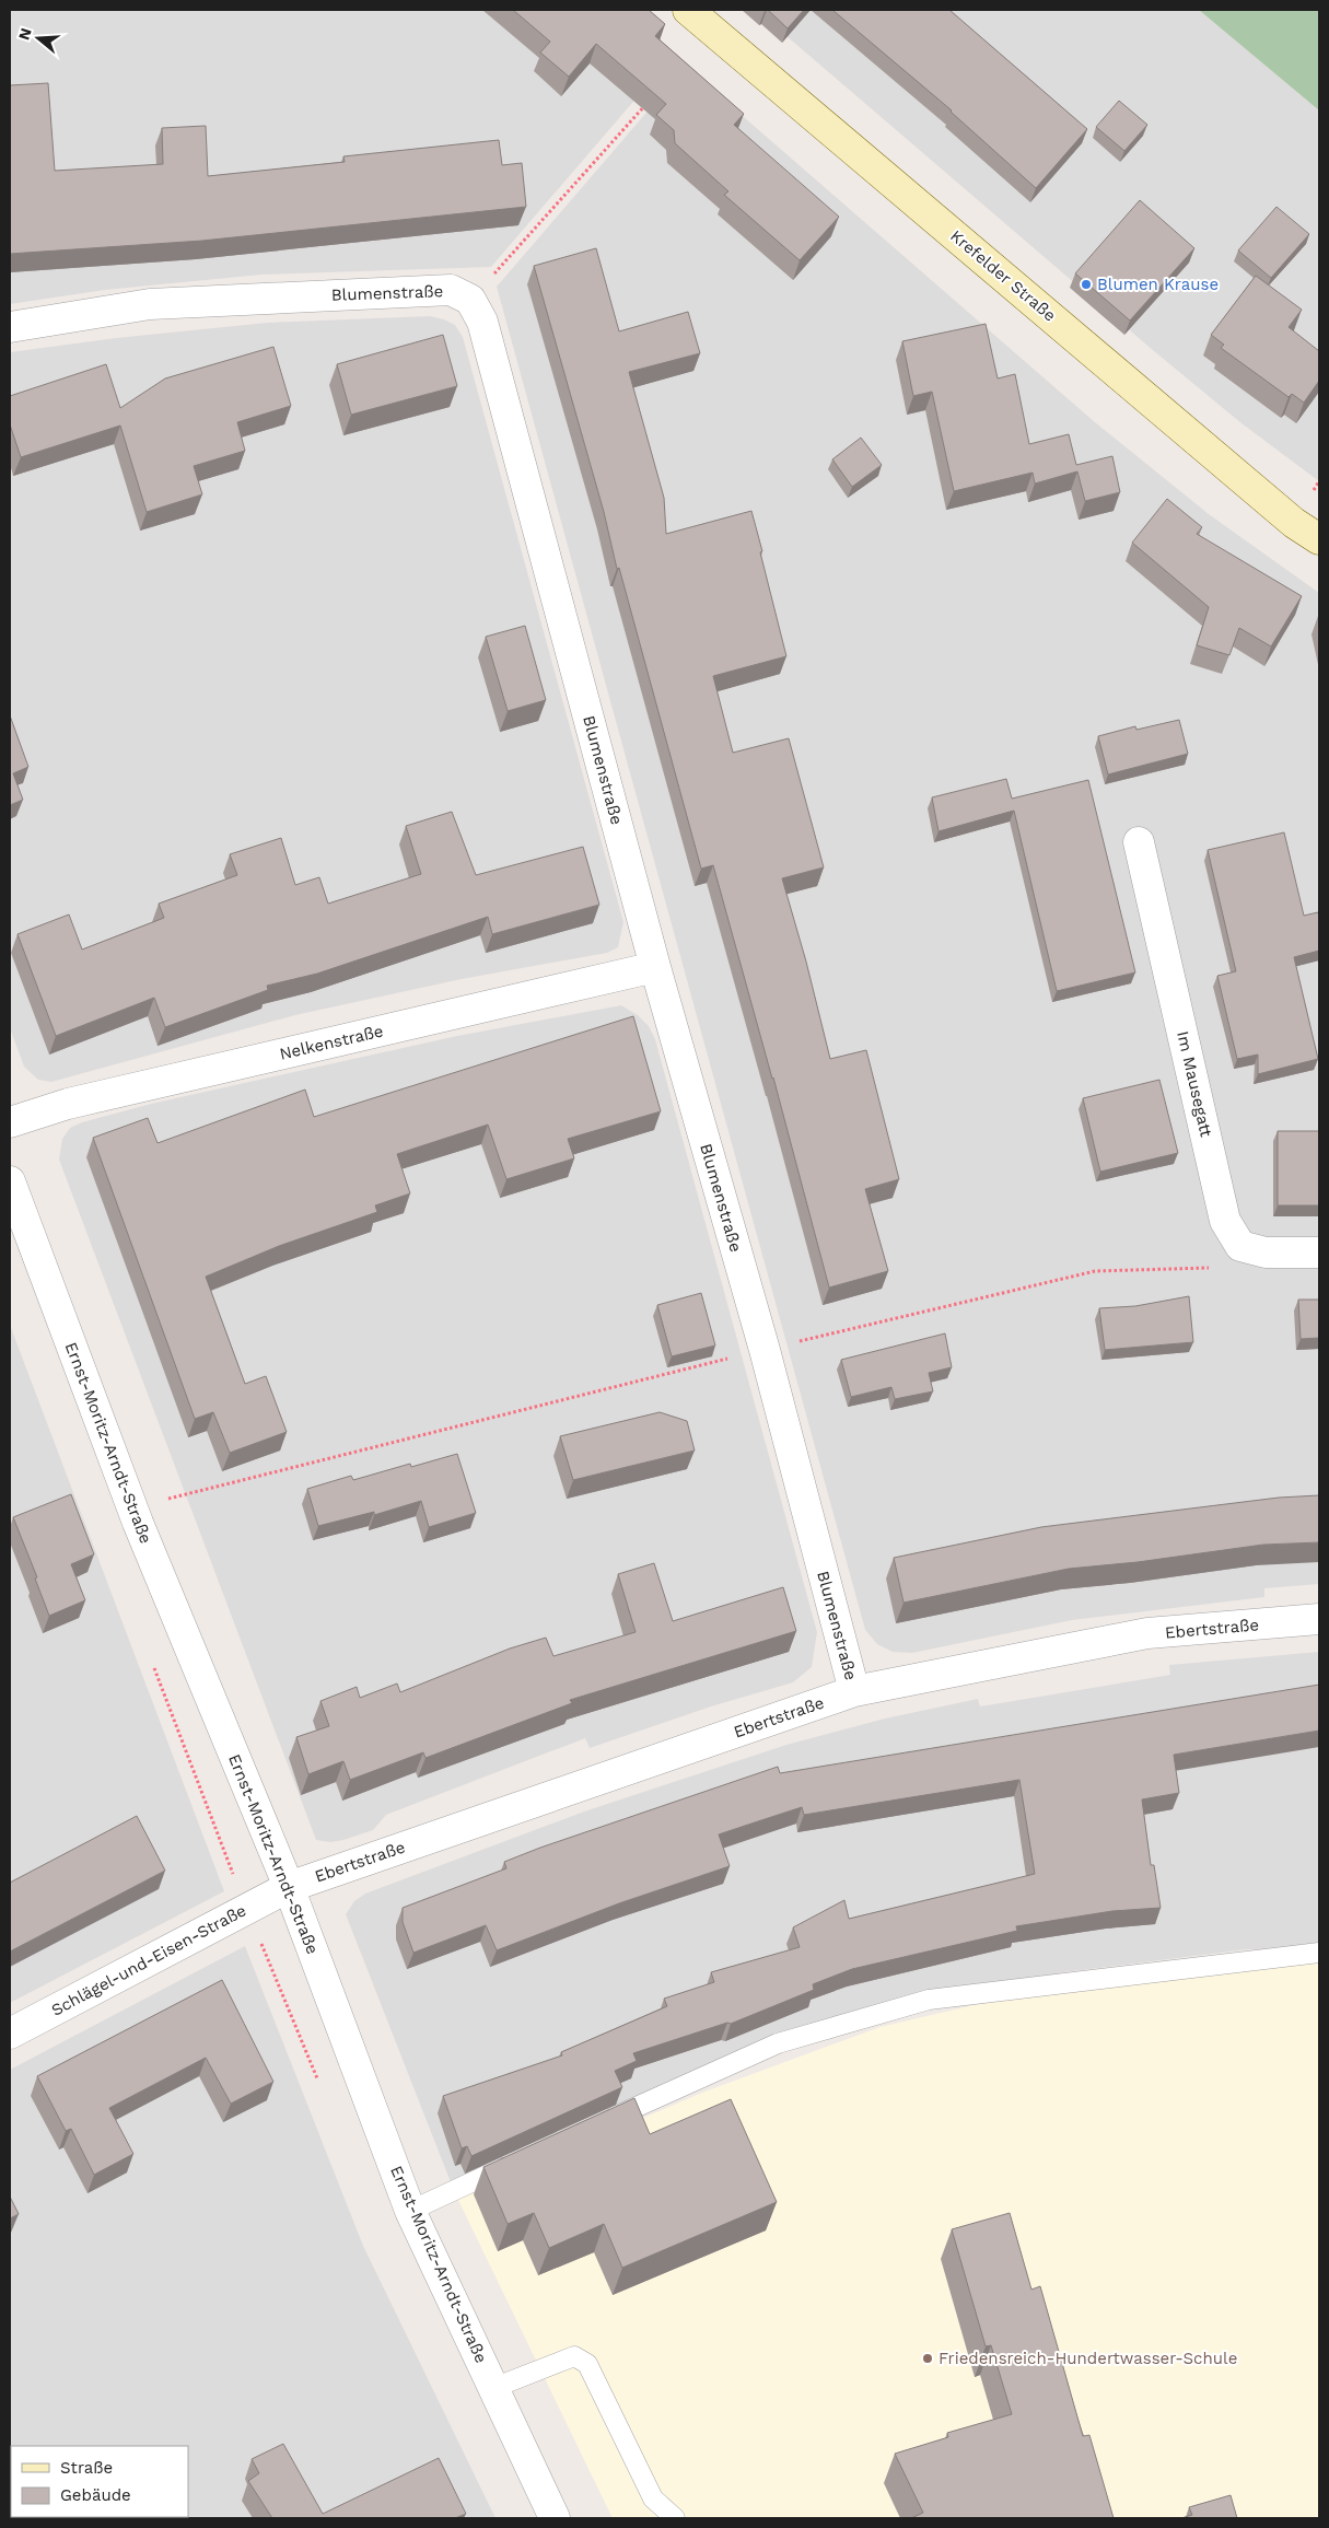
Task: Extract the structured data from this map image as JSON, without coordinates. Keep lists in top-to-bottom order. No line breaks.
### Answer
{"streets":{"main road":["Krefelder Straße"],"street":["Blumenstraße","Nelkenstraße","Im Mausegatt","Ernst-Moritz-Arndt-Straße","Ebertstraße","Schlägel-und-Eisen-Straße"]},"crossings":[["Blumenstraße","Nelkenstraße"],["Blumenstraße","Ebertstraße"],["Ernst-Moritz-Arndt-Straße","Ebertstraße"],["Ernst-Moritz-Arndt-Straße","Schlägel-und-Eisen-Straße"],["Ebertstraße","Schlägel-und-Eisen-Straße"]],"places":["Blumen Krause","Friedensreich-Hundertwasser-Schule"],"legend":["Straße","Gebäude"],"north":"left"}
